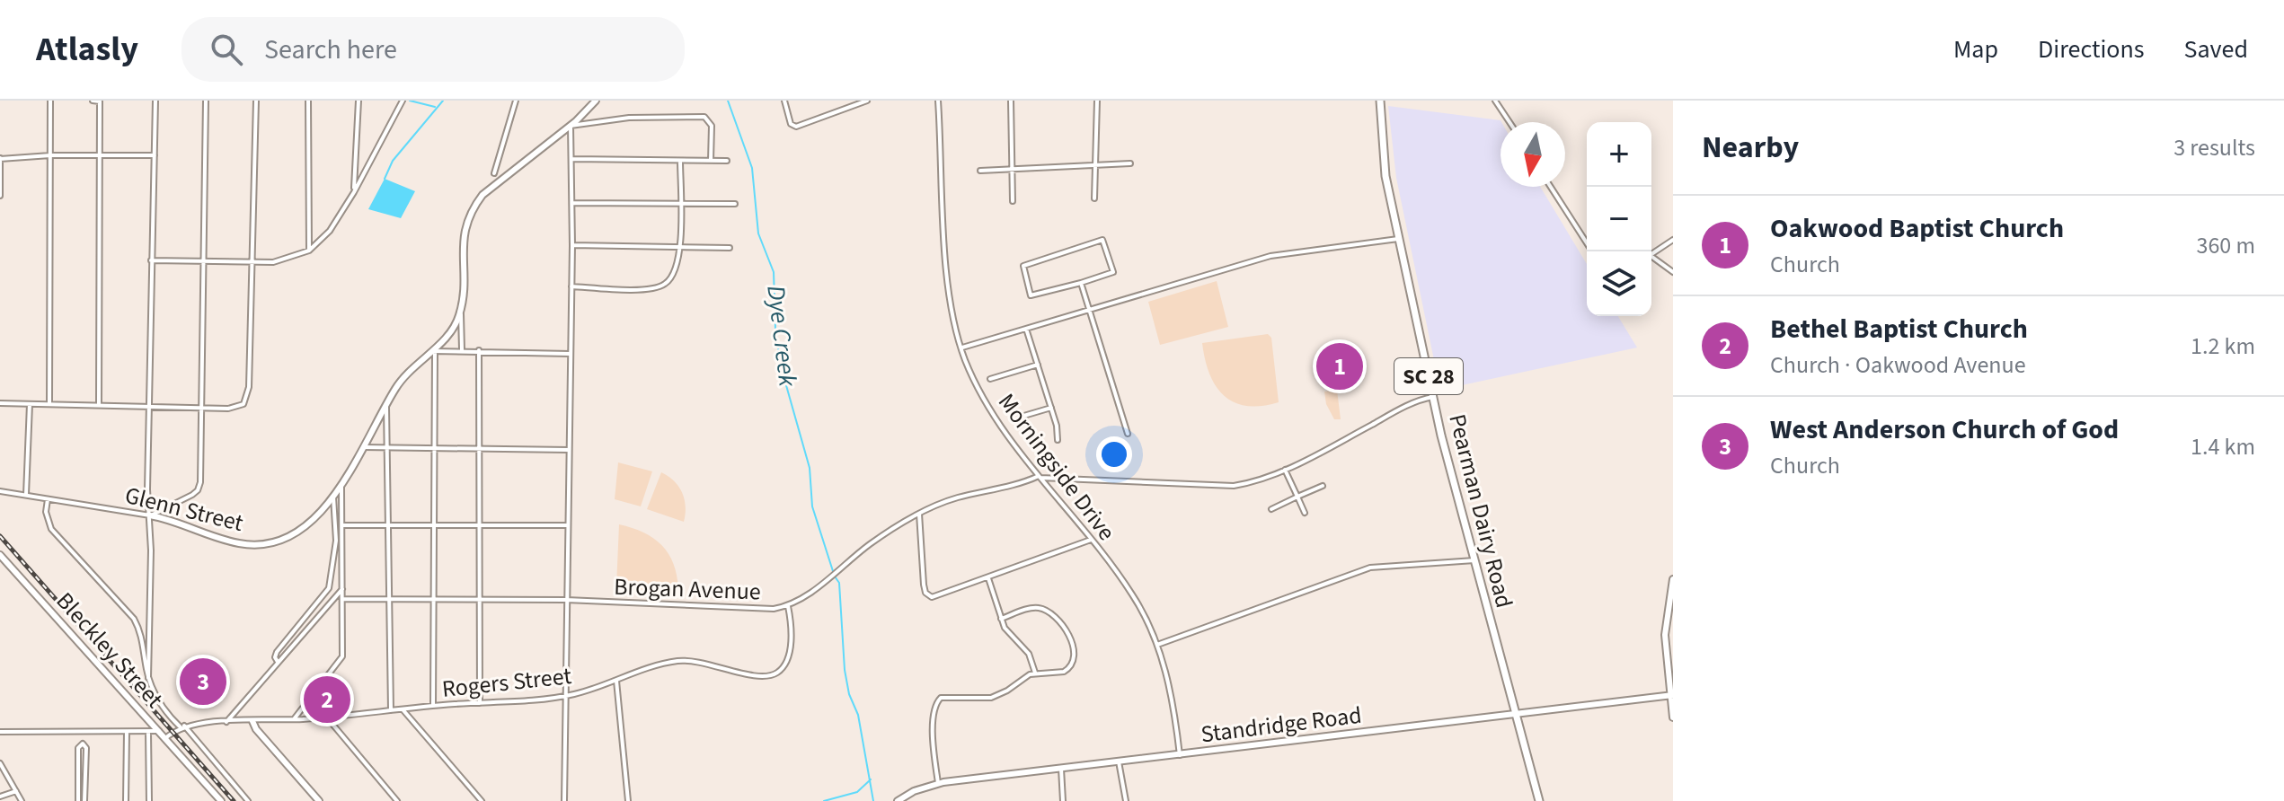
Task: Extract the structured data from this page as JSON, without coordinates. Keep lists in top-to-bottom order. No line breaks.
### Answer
{"streets":{"highway":["SC 28","Pearman Dairy Road"],"street":["Morningside Drive","Glenn Street","Brogan Avenue","Bleckley Street","Rogers Street","Standridge Road"]},"crossings":[["Morningside Drive","Brogan Avenue"],["Morningside Drive","Standridge Road"],["Pearman Dairy Road","Brogan Avenue"],["Pearman Dairy Road","Standridge Road"],["Brogan Avenue","Rogers Street"]],"water":["Dye Creek"],"north":"bottom","page":{"header":"Atlasly","search":"Search here","nav":["Map","Directions","Saved"],"heading":["Nearby","3 results"],"map_buttons":["+","−"],"list":[{"mark":"1","name":"Oakwood Baptist Church","note":"Church","value":"360 m"},{"mark":"2","name":"Bethel Baptist Church","note":"Church · Oakwood Avenue","value":"1.2 km"},{"mark":"3","name":"West Anderson Church of God","note":"Church","value":"1.4 km"}],"pins":["1","3","2"]}}
